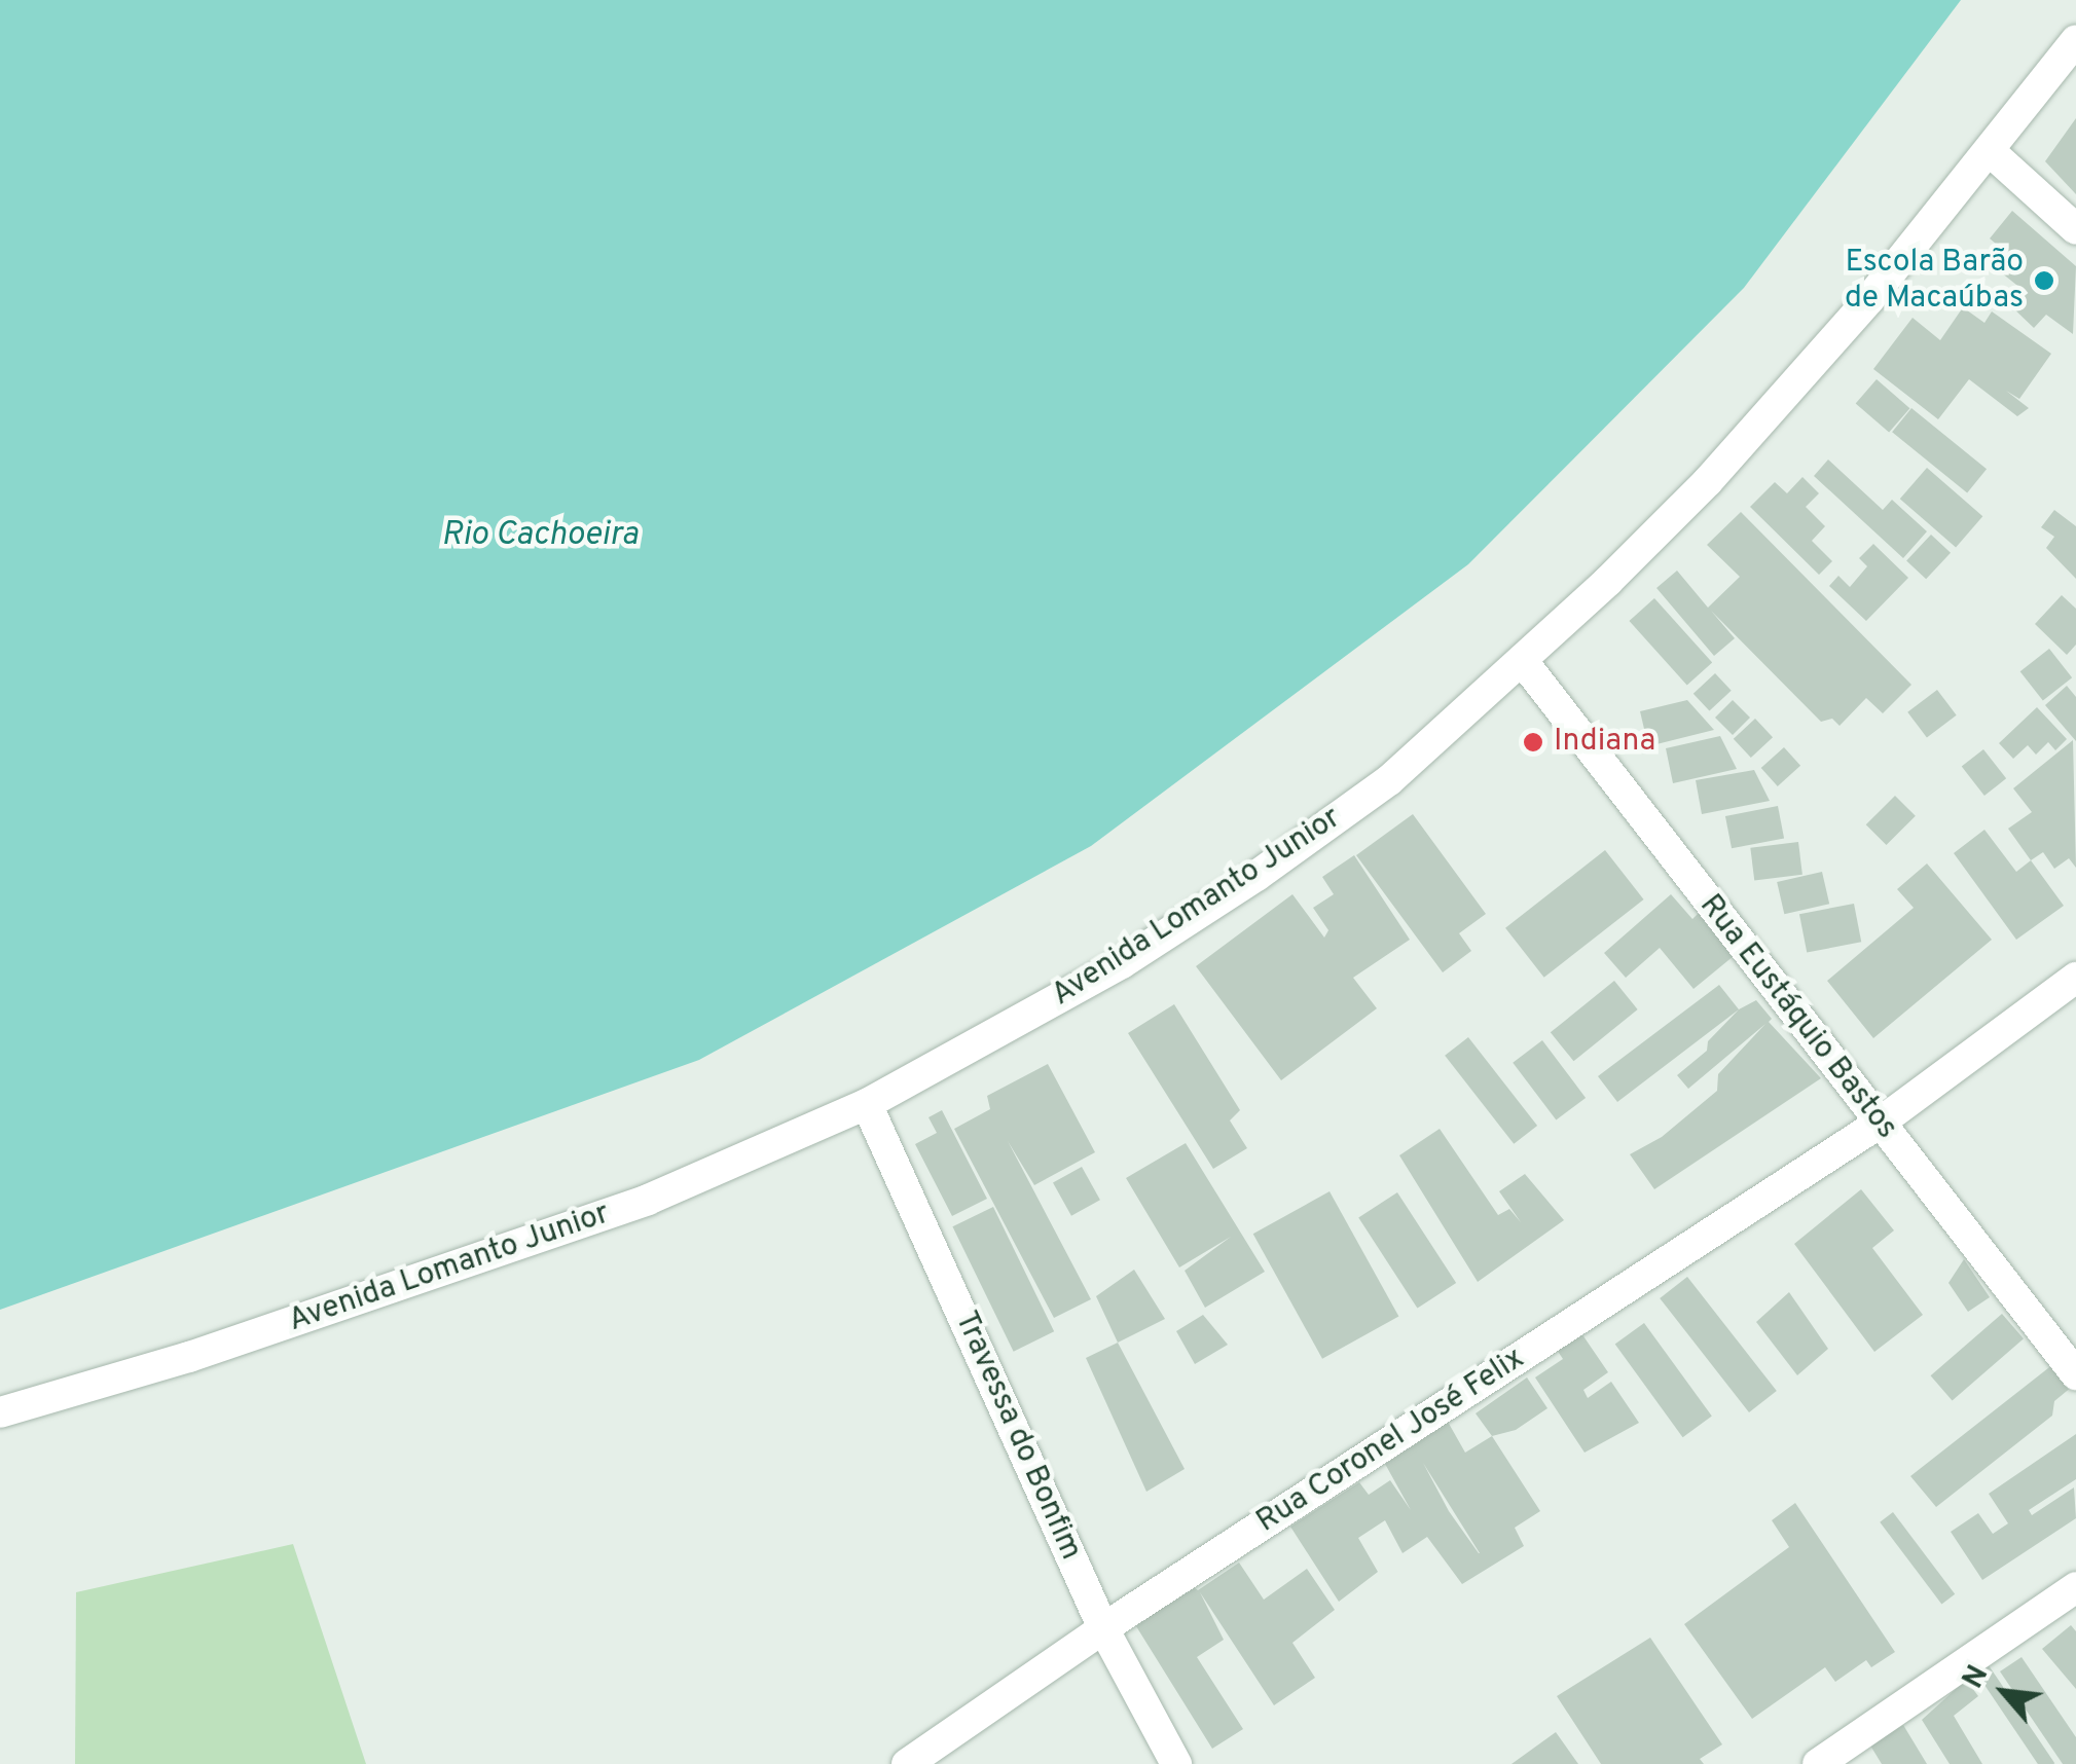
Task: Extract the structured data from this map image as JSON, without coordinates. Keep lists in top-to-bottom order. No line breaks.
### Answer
{"streets":{"street":["Avenida Lomanto Junior","Rua Eustáquio Bastos","Travessa do Bonfim","Rua Coronel José Felix"]},"crossings":[["Avenida Lomanto Junior","Rua Eustáquio Bastos"],["Avenida Lomanto Junior","Travessa do Bonfim"],["Rua Eustáquio Bastos","Rua Coronel José Felix"],["Travessa do Bonfim","Rua Coronel José Felix"]],"water":["Rio Cachoeira"],"places":["Escola Barão de Macaúbas","Indiana"],"north":"top left"}
